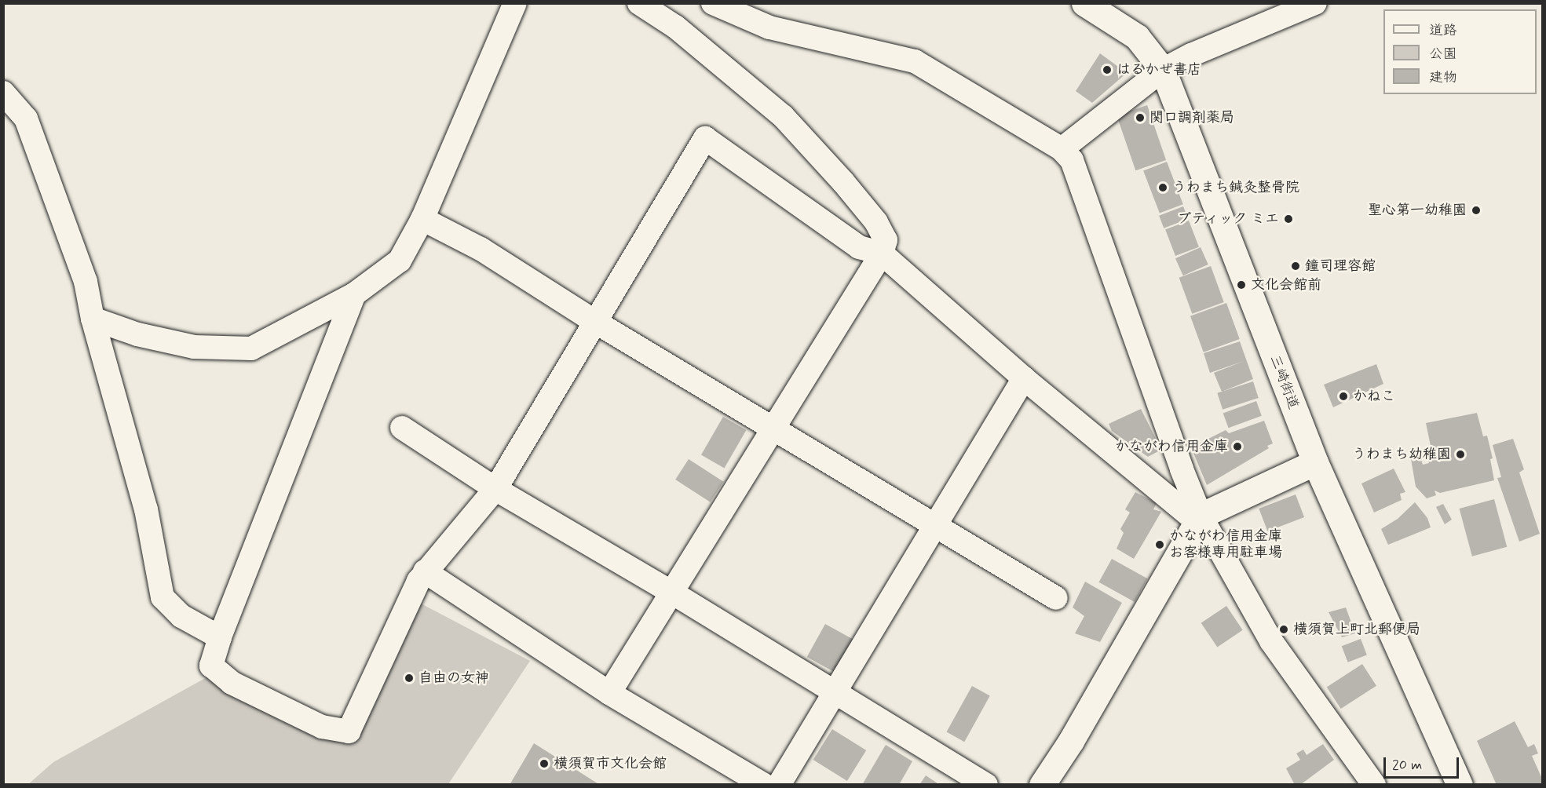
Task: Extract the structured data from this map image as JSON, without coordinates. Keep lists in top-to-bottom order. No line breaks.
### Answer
{"streets":{"main road":["三崎街道"]},"places":["はるかぜ書店","関口調剤薬局","うわまち鍼灸整骨院","聖心第一幼稚園","ブティック ミエ","鐘司理容館","文化会館前","かねこ","かながわ信用金庫","うわまち幼稚園","かながわ信用金庫 お客様専用駐車場","横須賀上町北郵便局","自由の女神","横須賀市文化会館"],"legend":["道路","公園","建物"],"scale_bar":"20 m"}
